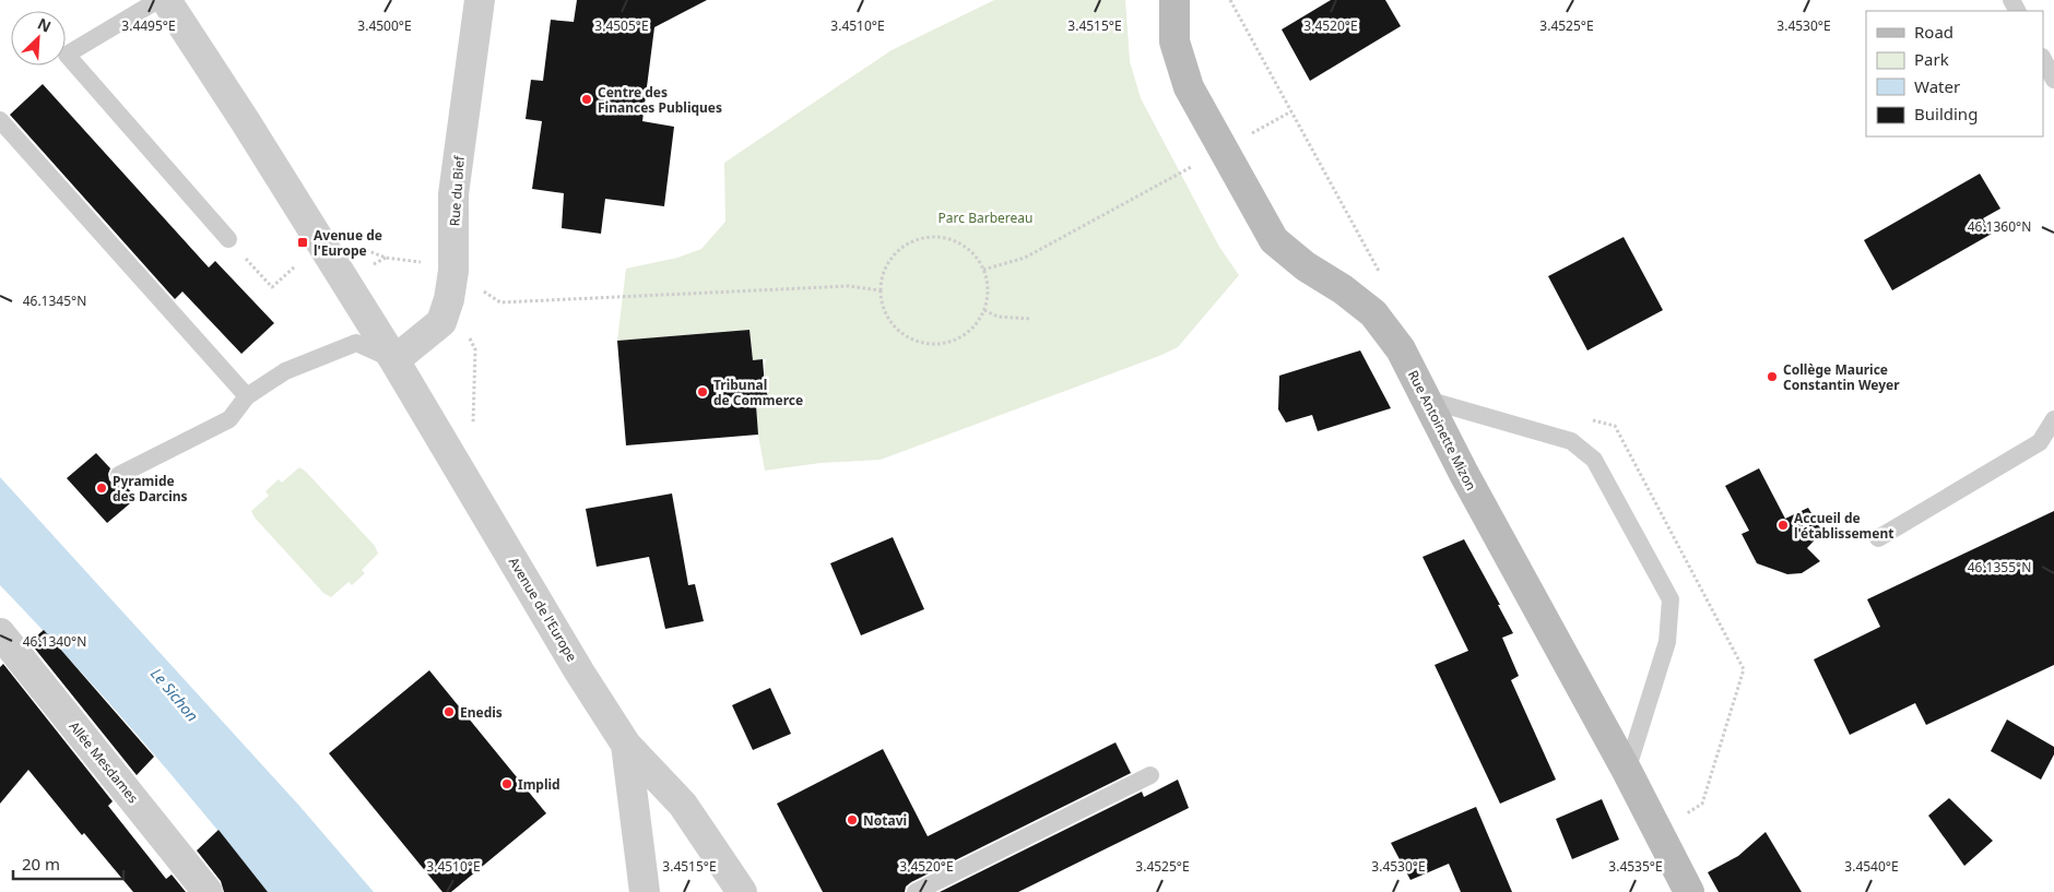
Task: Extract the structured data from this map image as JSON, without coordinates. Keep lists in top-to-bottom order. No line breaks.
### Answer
{"streets":{"main road":["Rue Antoinette Mizon"],"street":["Rue du Bief","Avenue de l'Europe","Allée Mesdames"]},"crossings":[["Rue du Bief","Avenue de l'Europe"]],"water":["Le Sichon"],"parks":["Parc Barbereau"],"places":{"other":["Centre des Finances Publiques","Collège Maurice Constantin Weyer","Tribunal de Commerce","Pyramide des Darcins","Accueil de l'établissement","Enedis","Implid","Notavi"],"transit":["Avenue de l'Europe"]},"legend":["Road","Park","Water","Building"],"scale_bar":"20 m","north":"top right","coordinates":["3.4495°E","3.4500°E","3.4505°E","3.4510°E","3.4515°E","3.4520°E","3.4525°E","3.4530°E","46.1360°N","46.1345°N","46.1355°N","46.1340°N","3.4535°E","3.4540°E"]}
